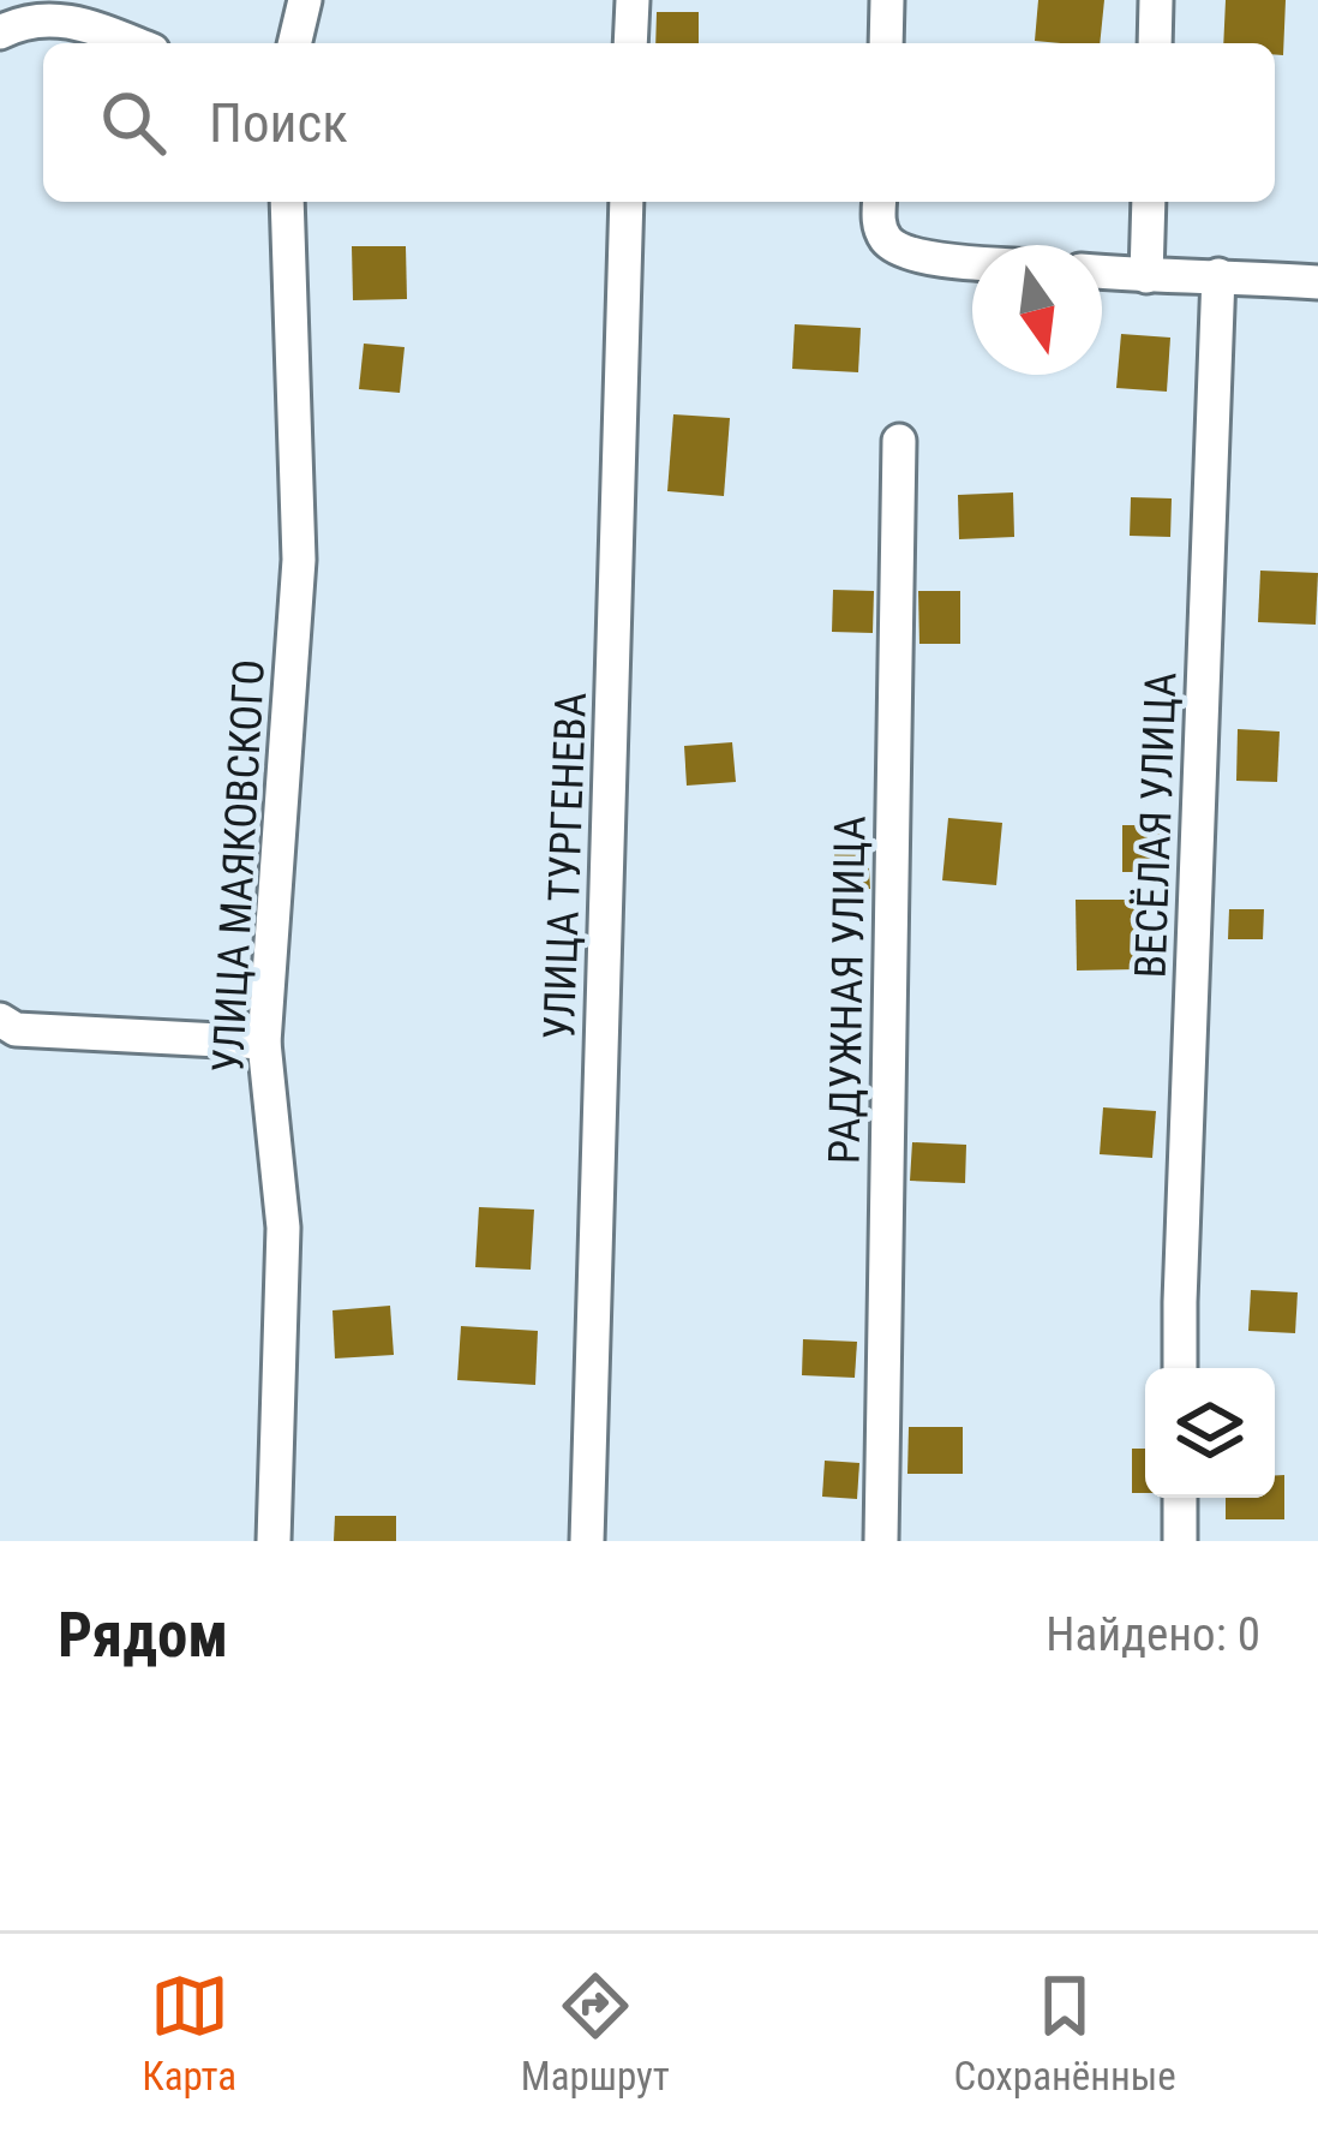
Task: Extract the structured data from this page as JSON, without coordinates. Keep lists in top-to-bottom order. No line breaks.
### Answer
{"streets":{"street":["ВЕСЁЛАЯ УЛИЦА","УЛИЦА МАЯКОВСКОГО","УЛИЦА ТУРГЕНЕВА","РАДУЖНАЯ УЛИЦА"]},"north":"bottom","page":{"search":"Поиск","heading":["Рядом","Найдено: 0"],"nav":["Карта","Маршрут","Сохранённые"]}}
